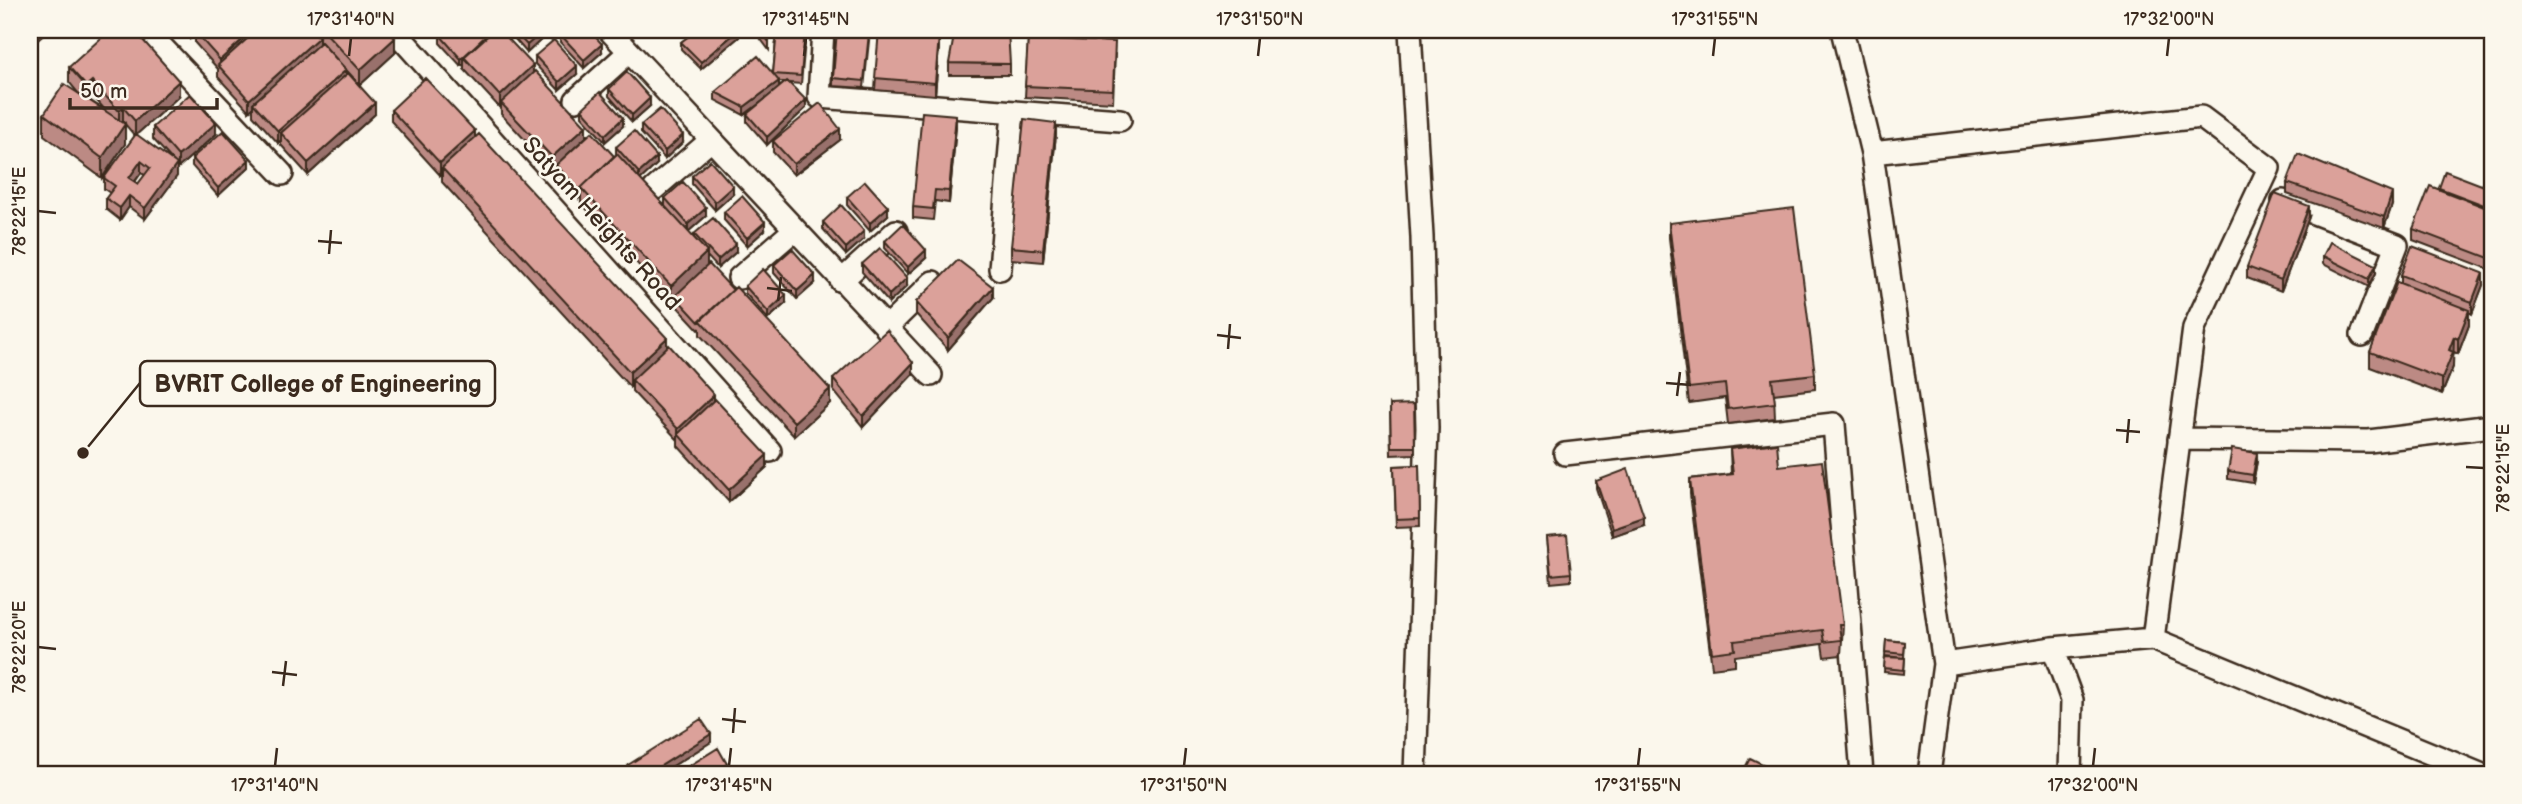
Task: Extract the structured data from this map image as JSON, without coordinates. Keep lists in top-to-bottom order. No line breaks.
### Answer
{"streets":{"street":["Satyam Heights Road"]},"places":["BVRIT College of Engineering"],"scale_bar":"50 m","coordinates":["17°31'40\"N","17°31'45\"N","17°31'50\"N","17°31'55\"N","17°32'00\"N","78°22'15\"E","78°22'20\"E"]}
